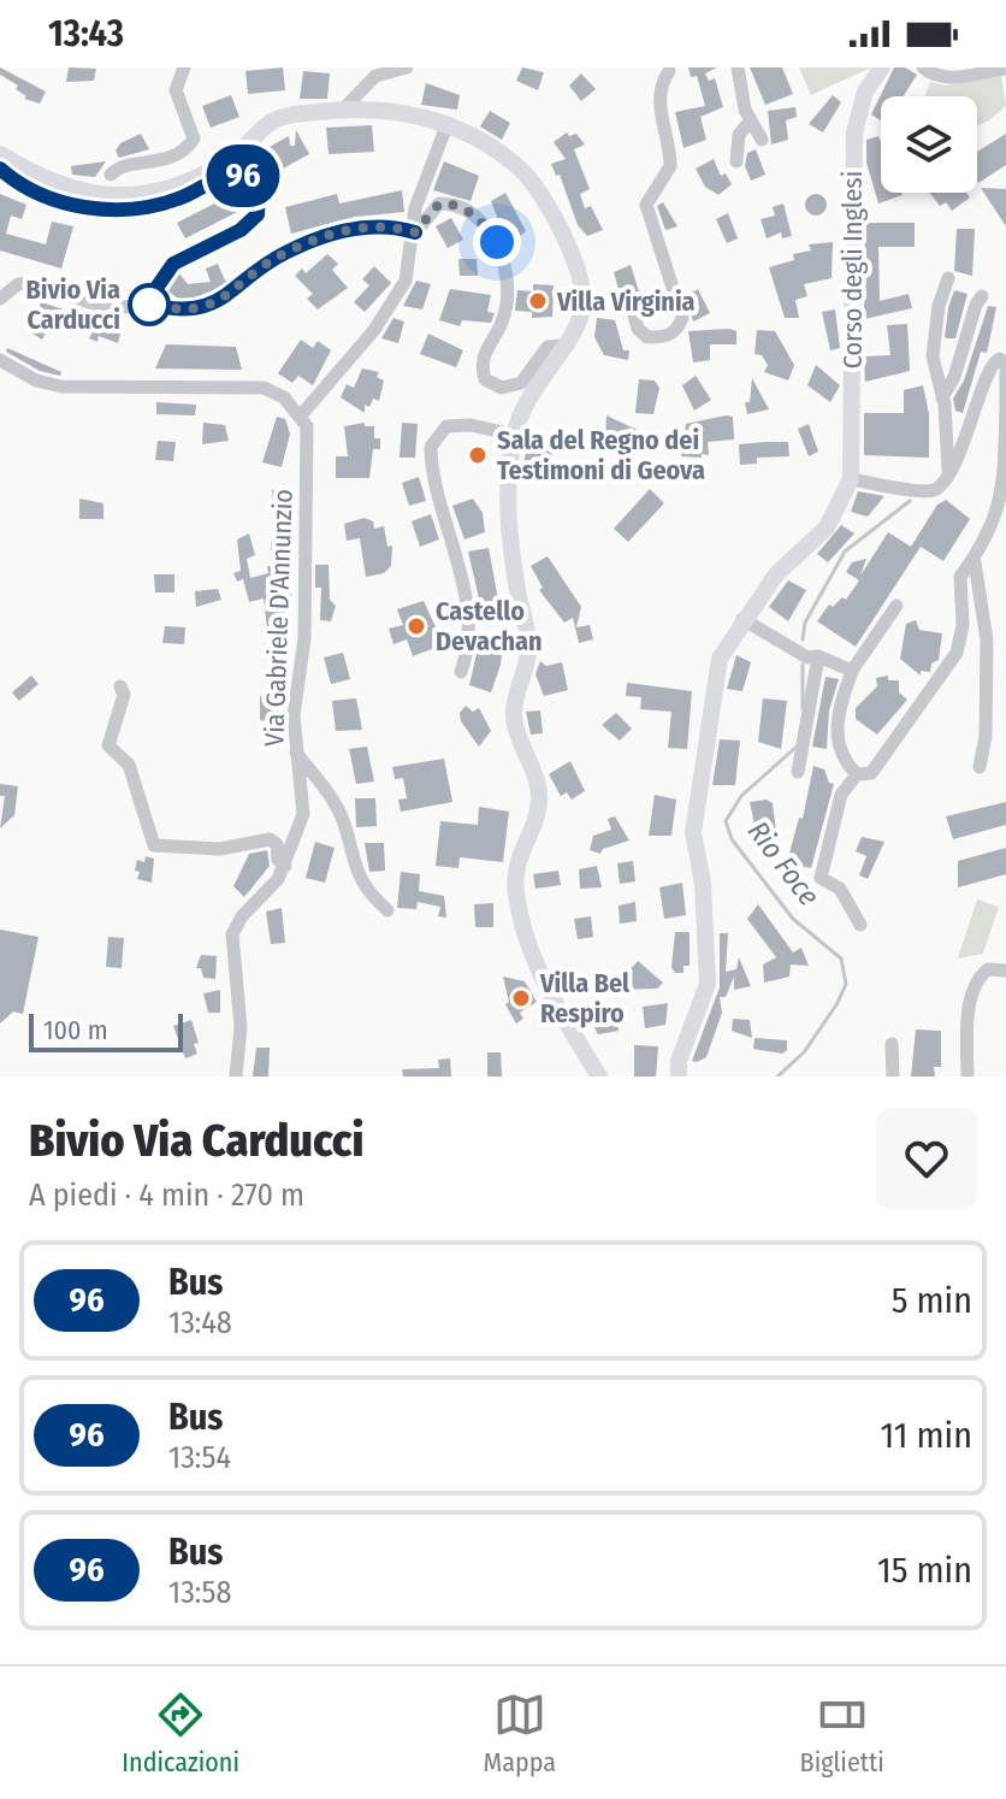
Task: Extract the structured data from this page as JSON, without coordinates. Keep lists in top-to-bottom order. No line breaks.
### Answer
{"streets":{"main road":["Corso degli Inglesi"],"street":["Via Gabriele D'Annunzio"]},"water":["Rio Foce"],"places":["Villa Virginia","Bivio Via Carducci","Sala del Regno dei Testimoni di Geova","Castello Devachan","Villa Bel Respiro"],"lines":["bus line 96"],"scale_bar":"100 m","page":{"status":"13:43","on_map":"96","scale":"100 m","heading":["Bivio Via Carducci","A piedi · 4 min · 270 m"],"list":[{"mark":"96","name":"Bus","note":"13:48","value":"5 min"},{"mark":"96","name":"Bus","note":"13:54","value":"11 min"},{"mark":"96","name":"Bus","note":"13:58","value":"15 min"}],"tabs":["Indicazioni","Mappa","Biglietti"]}}
